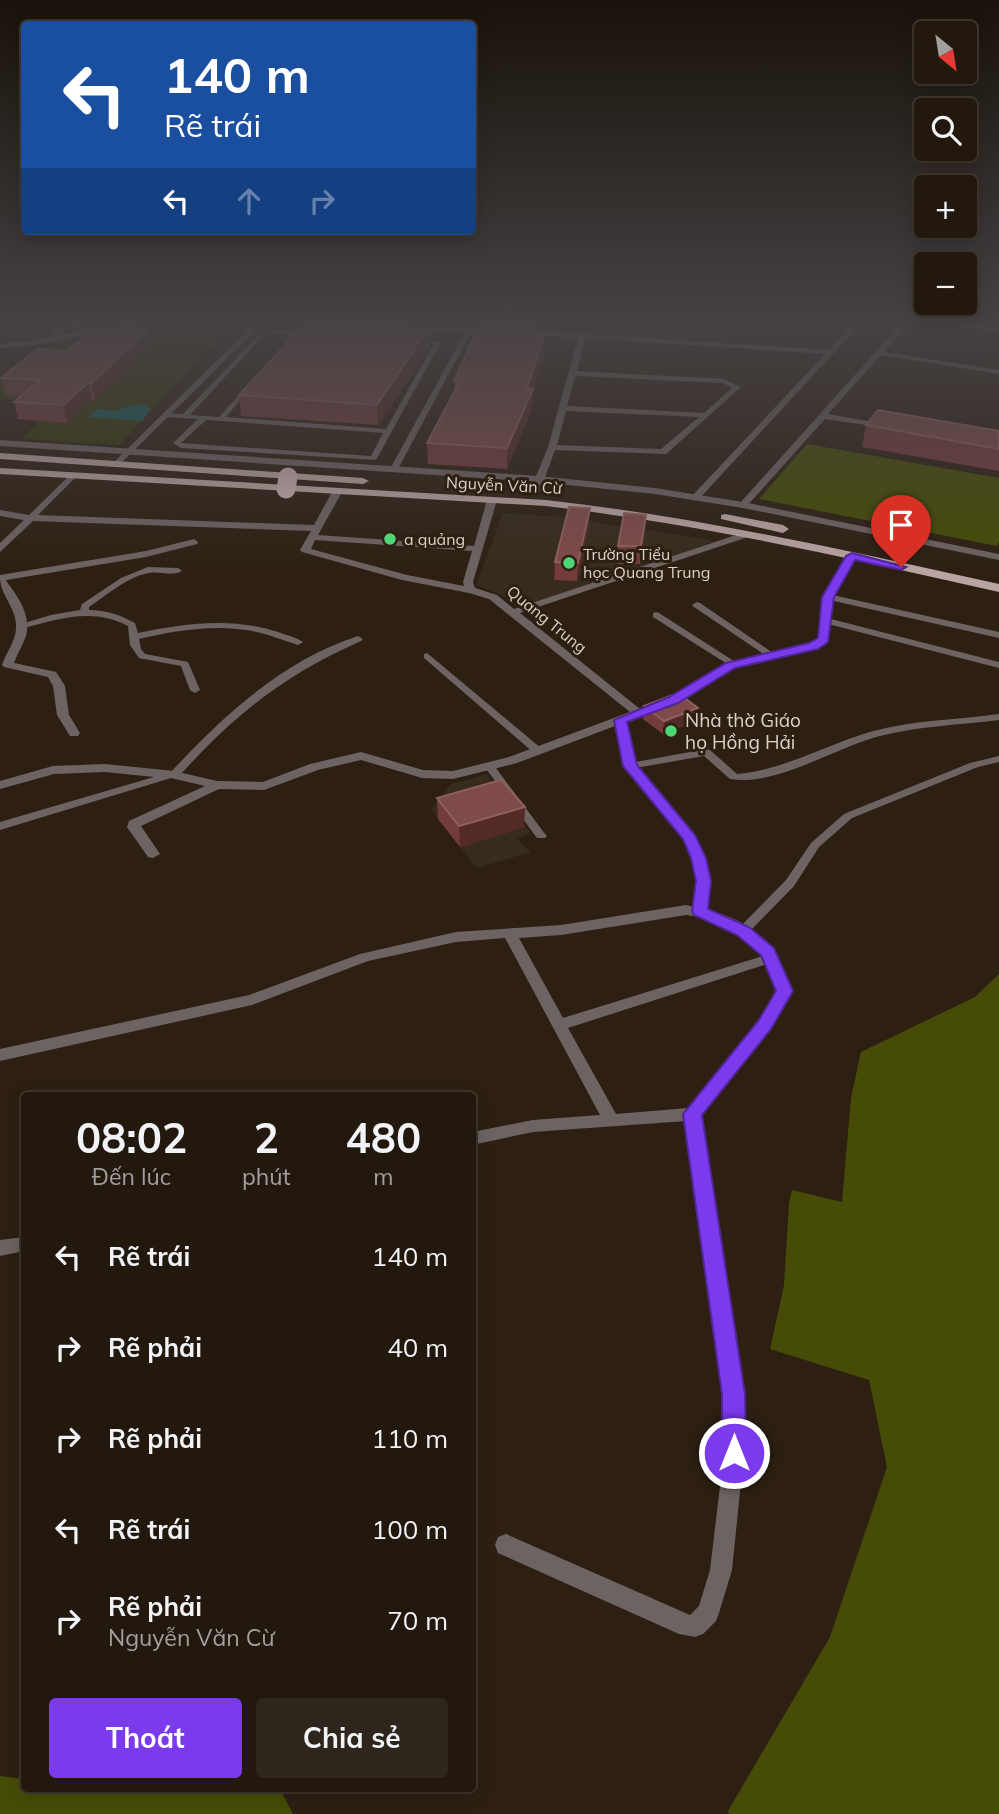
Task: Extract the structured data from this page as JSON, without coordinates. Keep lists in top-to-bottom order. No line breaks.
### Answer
{"streets":{"main road":["Nguyễn Văn Cừ"],"street":["Quang Trung"]},"places":["a quảng","Trường Tiểu học Quang Trung","Nhà thờ Giáo họ Hồng Hải"],"north":"bottom right","page":{"map_buttons":["+","−"],"turn":["140 m","Rẽ trái"],"eta":["08:02","Đến lúc","2","phút","480","m"],"list":[{"name":"Rẽ trái","value":"140 m"},{"name":"Rẽ phải","value":"40 m"},{"name":"Rẽ phải","value":"110 m"},{"name":"Rẽ trái","value":"100 m"},{"name":"Rẽ phải","note":"Nguyễn Văn Cừ","value":"70 m"}],"buttons":["Thoát","Chia sẻ"]}}
